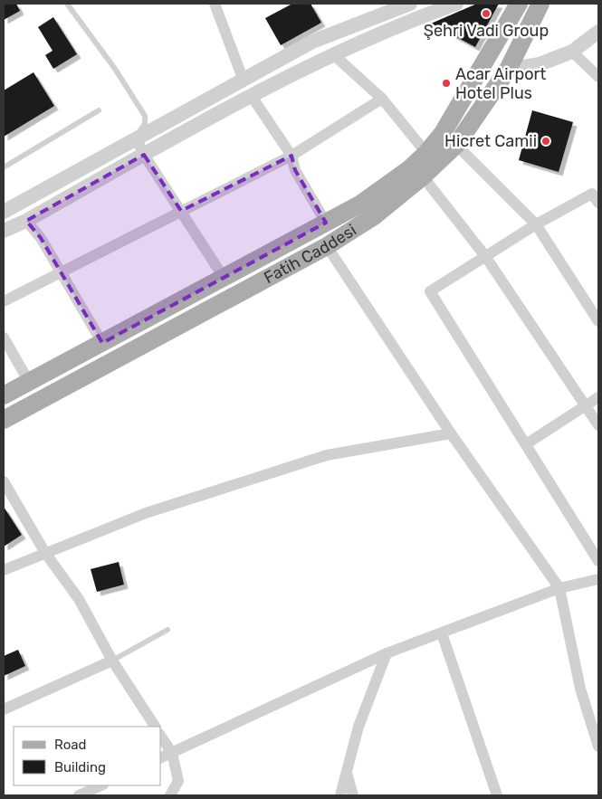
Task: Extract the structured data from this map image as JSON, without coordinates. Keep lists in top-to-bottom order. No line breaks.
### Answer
{"streets":{"main road":["Fatih Caddesi"]},"places":["Şehri Vadi Group","Acar Airport Hotel Plus","Hicret Camii"],"legend":["Road","Building"]}
